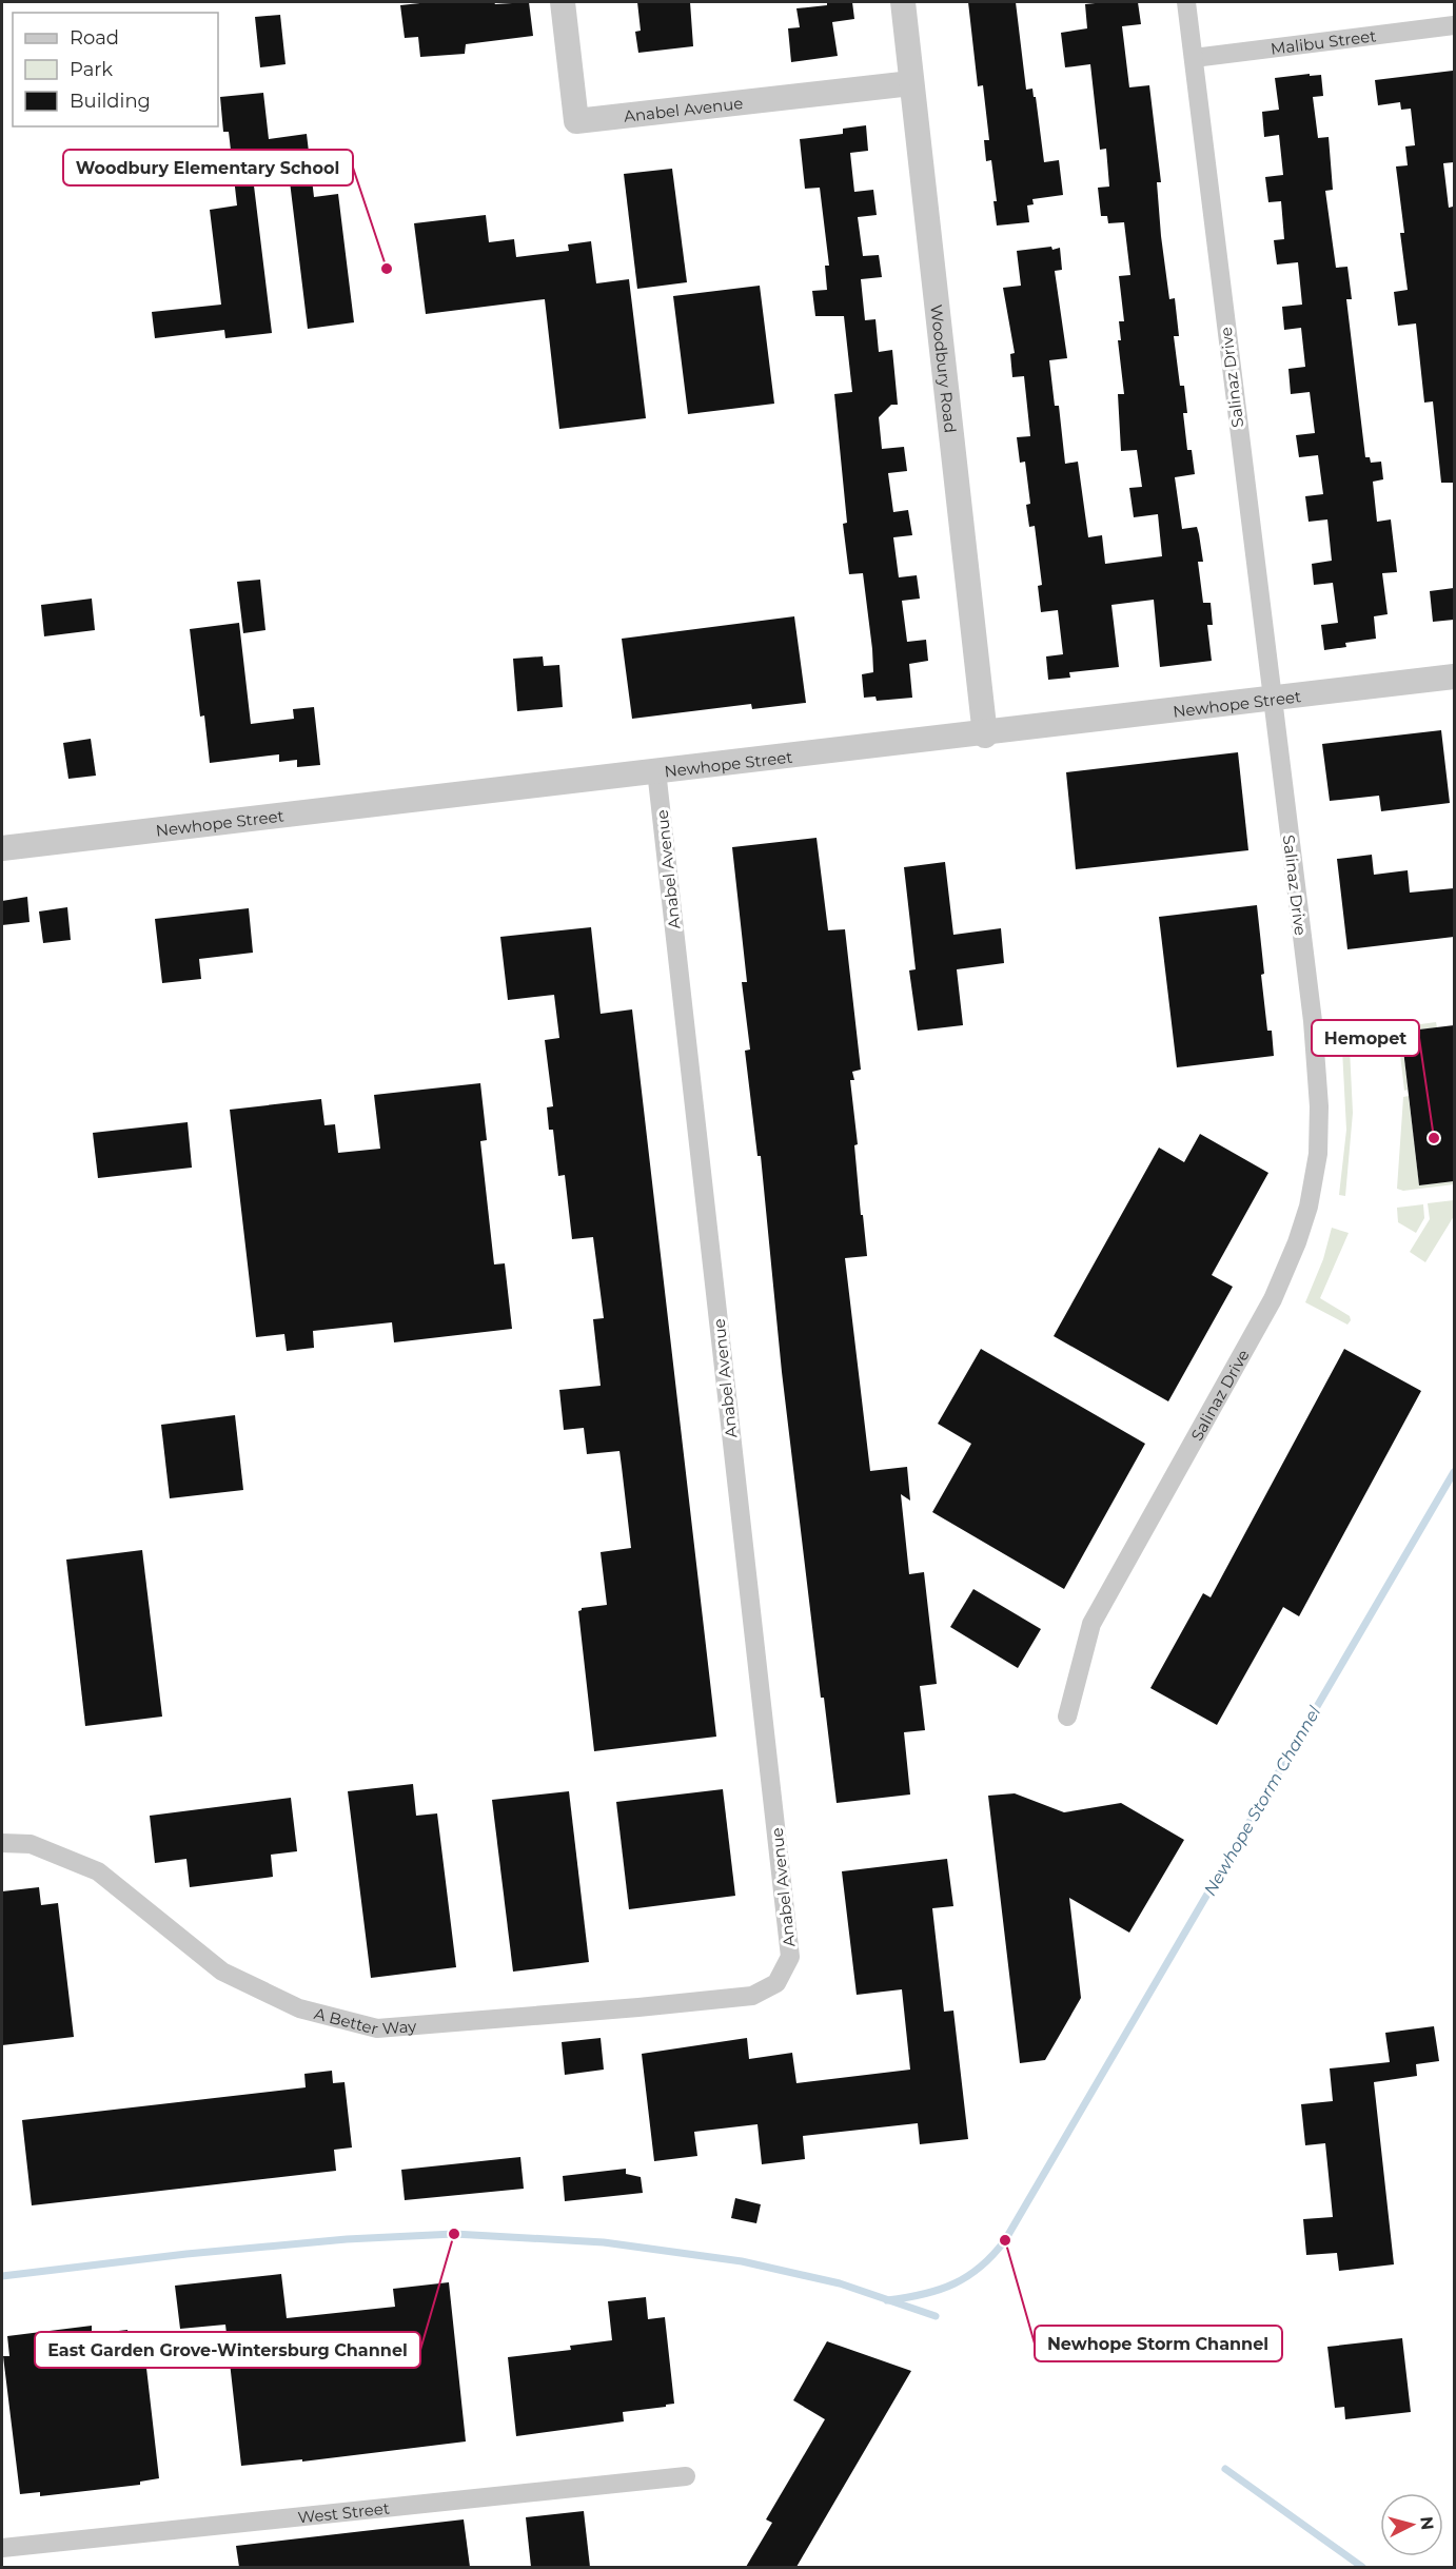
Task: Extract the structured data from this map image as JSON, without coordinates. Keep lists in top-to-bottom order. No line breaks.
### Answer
{"streets":{"street":["Malibu Street","Anabel Avenue","Woodbury Road","Salinaz Drive","Newhope Street","A Better Way","West Street"]},"crossings":[["Malibu Street","Salinaz Drive"],["Anabel Avenue","Woodbury Road"],["Anabel Avenue","Newhope Street"],["Anabel Avenue","A Better Way"],["Woodbury Road","Newhope Street"],["Salinaz Drive","Newhope Street"]],"water":["Newhope Storm Channel"],"places":["Woodbury Elementary School","Hemopet","East Garden Grove-Wintersburg Channel","Newhope Storm Channel"],"legend":["Road","Park","Building"],"north":"right"}
